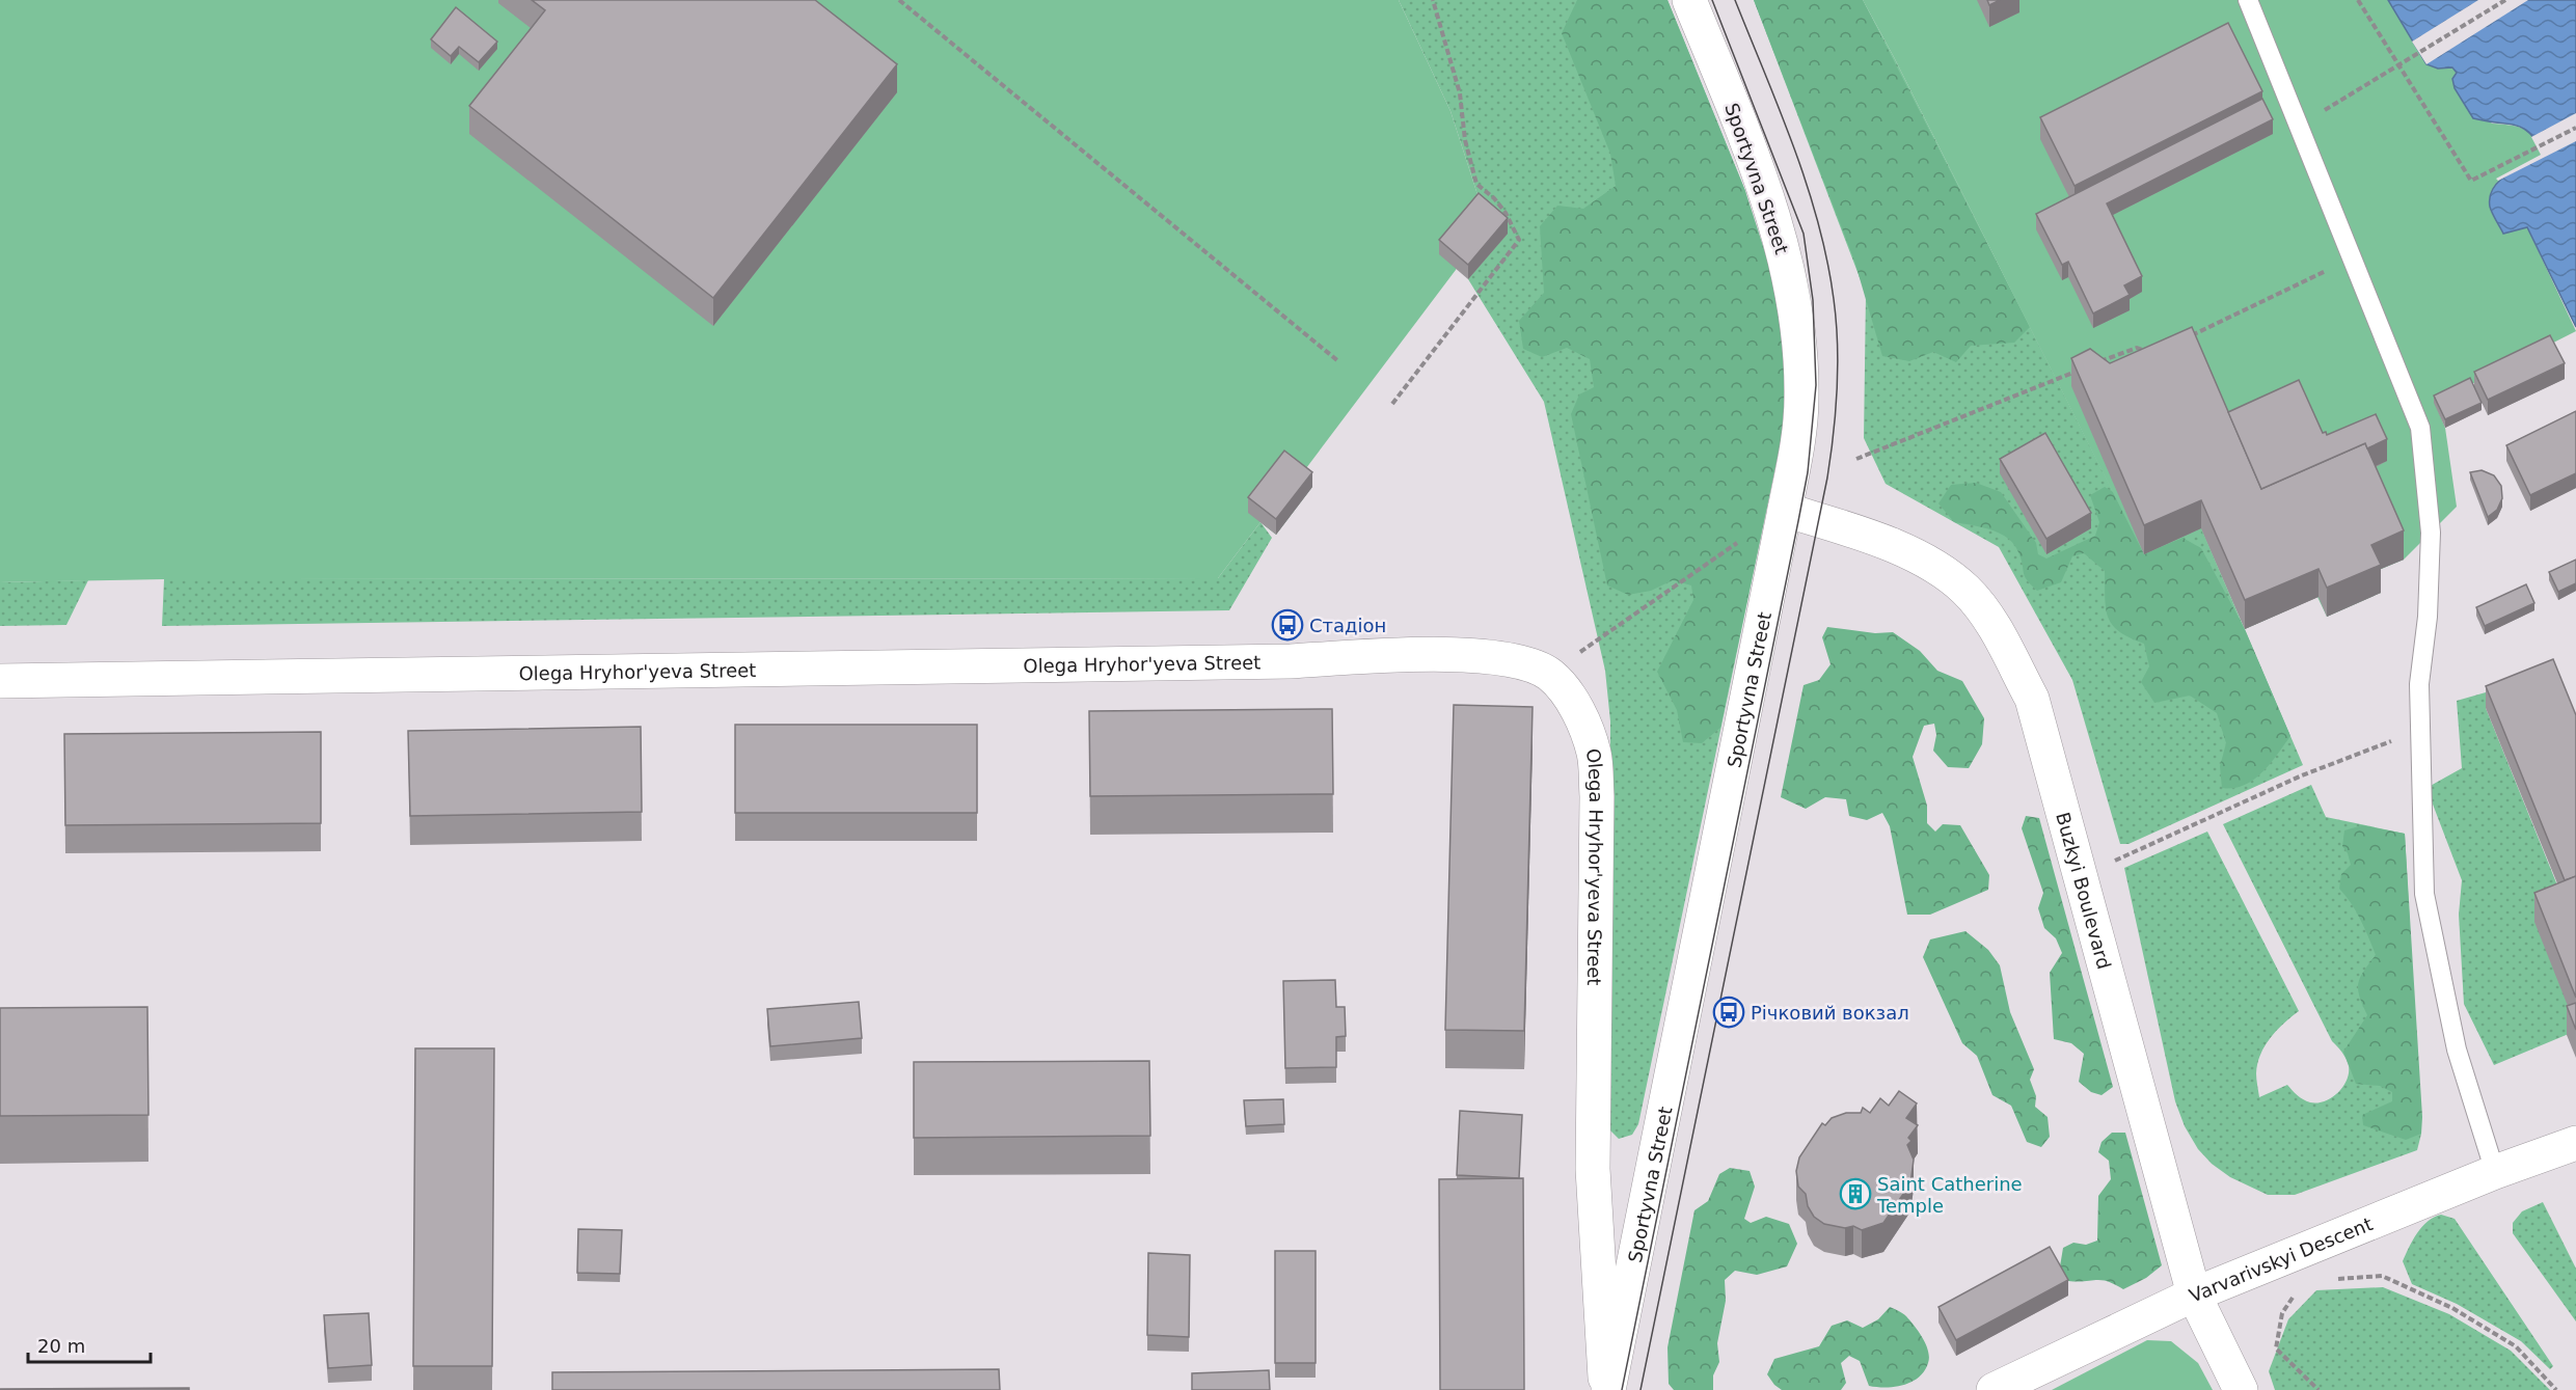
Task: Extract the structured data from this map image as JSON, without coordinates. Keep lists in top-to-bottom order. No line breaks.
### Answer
{"streets":{"street":["Sportyvna Street","Olega Hryhor'yeva Street","Buzkyi Boulevard","Varvarivskyi Descent"]},"crossings":[["Sportyvna Street","Olega Hryhor'yeva Street"],["Sportyvna Street","Buzkyi Boulevard"],["Buzkyi Boulevard","Varvarivskyi Descent"]],"places":{"bus stop":["Стадіон","Річковий вокзал"],"building":["Saint Catherine Temple"]},"scale_bar":"20 m"}
